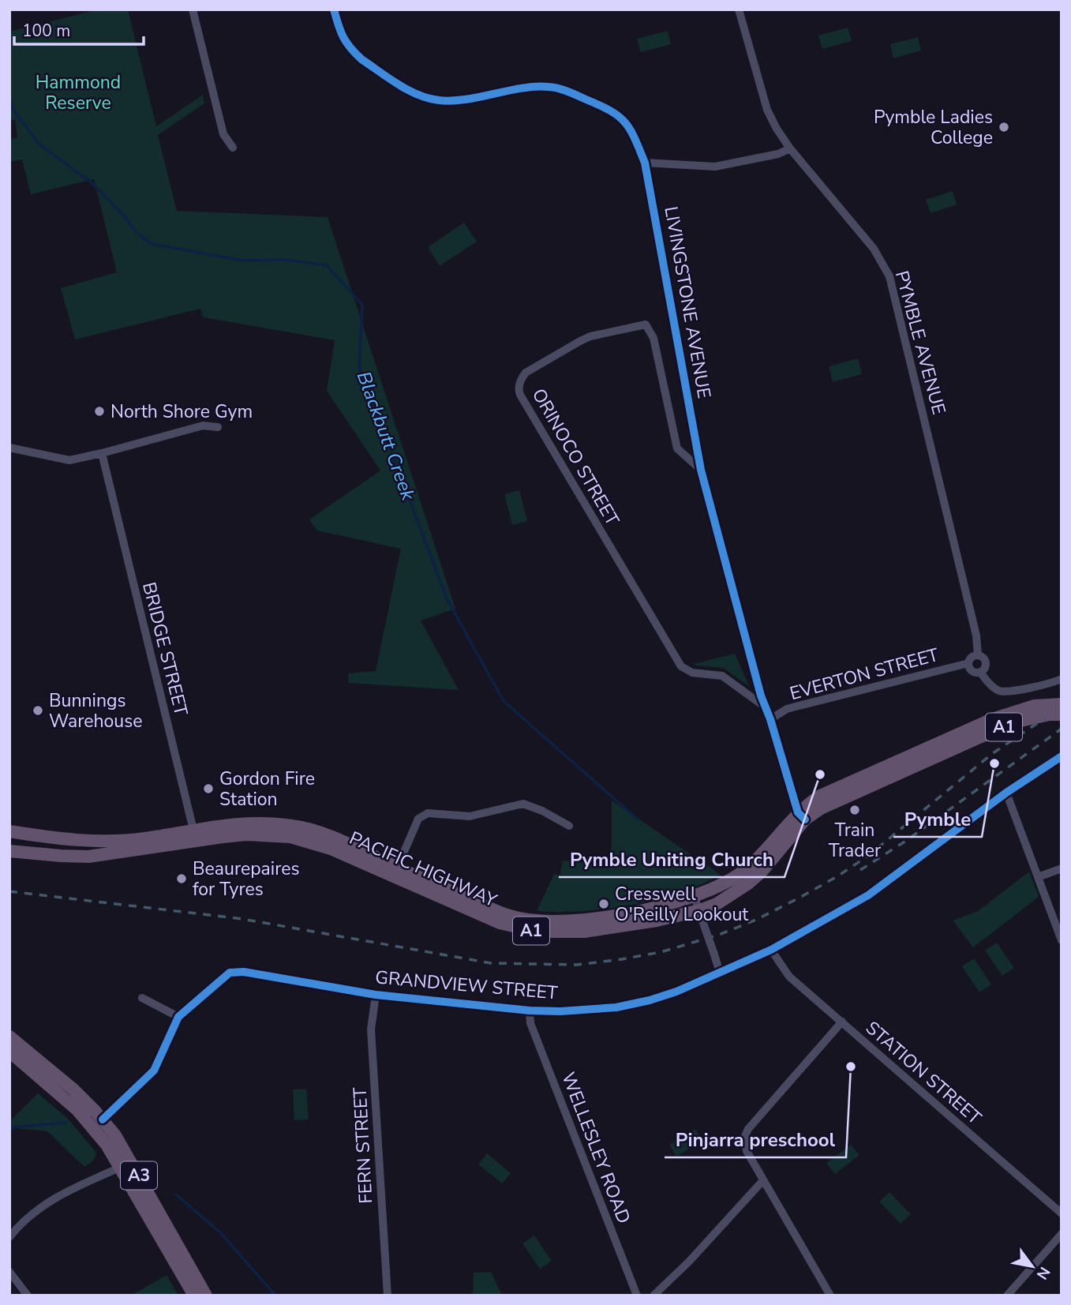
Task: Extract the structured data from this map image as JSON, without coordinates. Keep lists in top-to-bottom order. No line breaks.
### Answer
{"streets":{"highway":["A1","PACIFIC HIGHWAY","A3"],"street":["LIVINGSTONE AVENUE","PYMBLE AVENUE","ORINOCO STREET","BRIDGE STREET","EVERTON STREET","GRANDVIEW STREET","STATION STREET","FERN STREET","WELLESLEY ROAD"]},"crossings":[["LIVINGSTONE AVENUE","ORINOCO STREET"],["LIVINGSTONE AVENUE","EVERTON STREET"],["LIVINGSTONE AVENUE","PACIFIC HIGHWAY"],["PYMBLE AVENUE","EVERTON STREET"],["BRIDGE STREET","PACIFIC HIGHWAY"],["GRANDVIEW STREET","STATION STREET"],["GRANDVIEW STREET","FERN STREET"],["GRANDVIEW STREET","WELLESLEY ROAD"],["GRANDVIEW STREET","A3"]],"water":["Blackbutt Creek"],"parks":["Hammond Reserve"],"places":["Pymble Ladies College","North Shore Gym","Bunnings Warehouse","Pymble","Pymble Uniting Church","Gordon Fire Station","Train Trader","Beaurepaires for Tyres","Cresswell O'Reilly Lookout","Pinjarra preschool"],"scale_bar":"100 m","north":"bottom right"}
